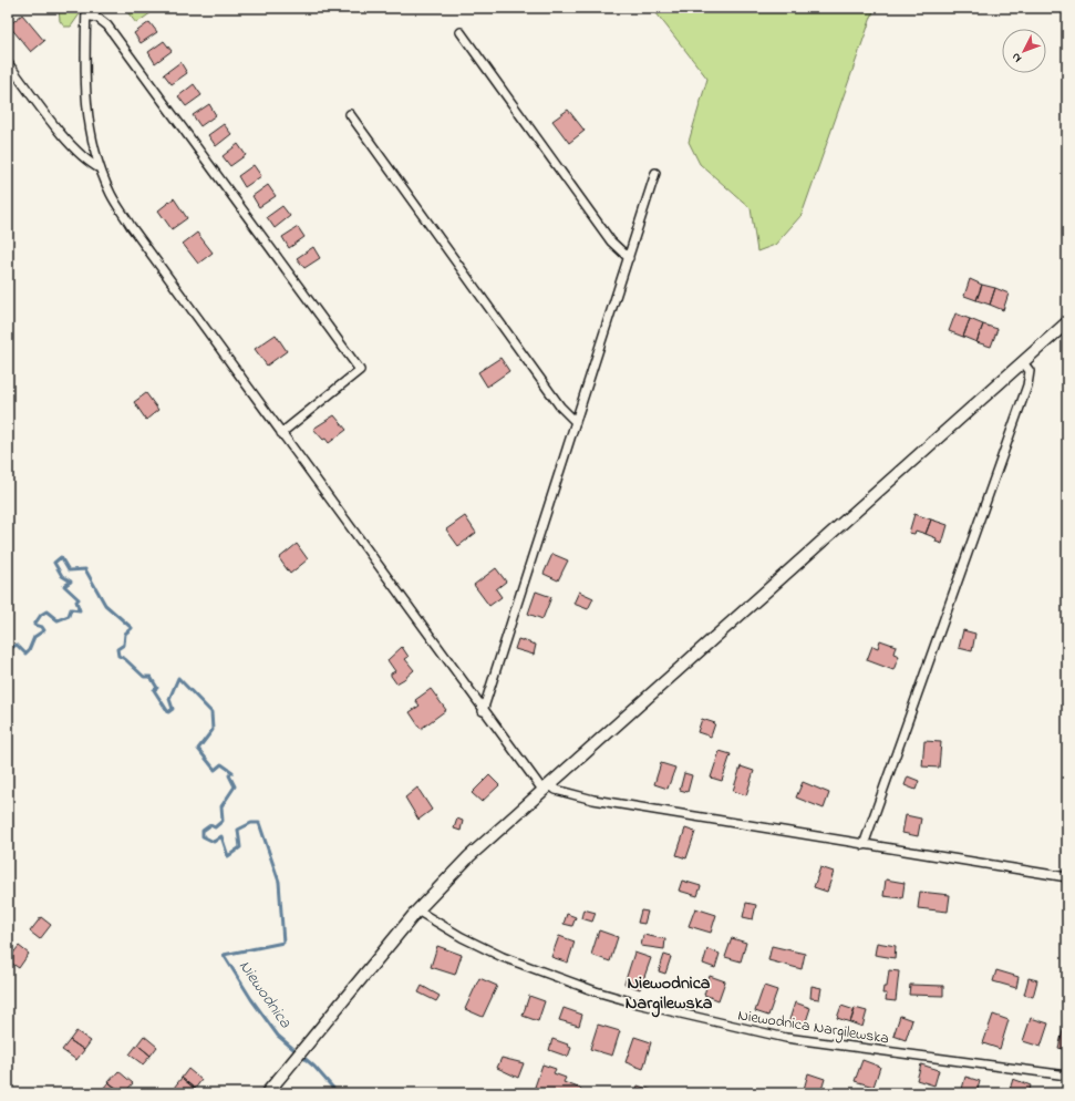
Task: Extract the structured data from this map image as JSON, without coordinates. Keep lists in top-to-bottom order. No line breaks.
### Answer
{"streets":{"street":["Niewodnica Nargilewska"]},"districts":["Niewodnica Nargilewska"],"water":["Niewodnica"],"north":"bottom left"}
